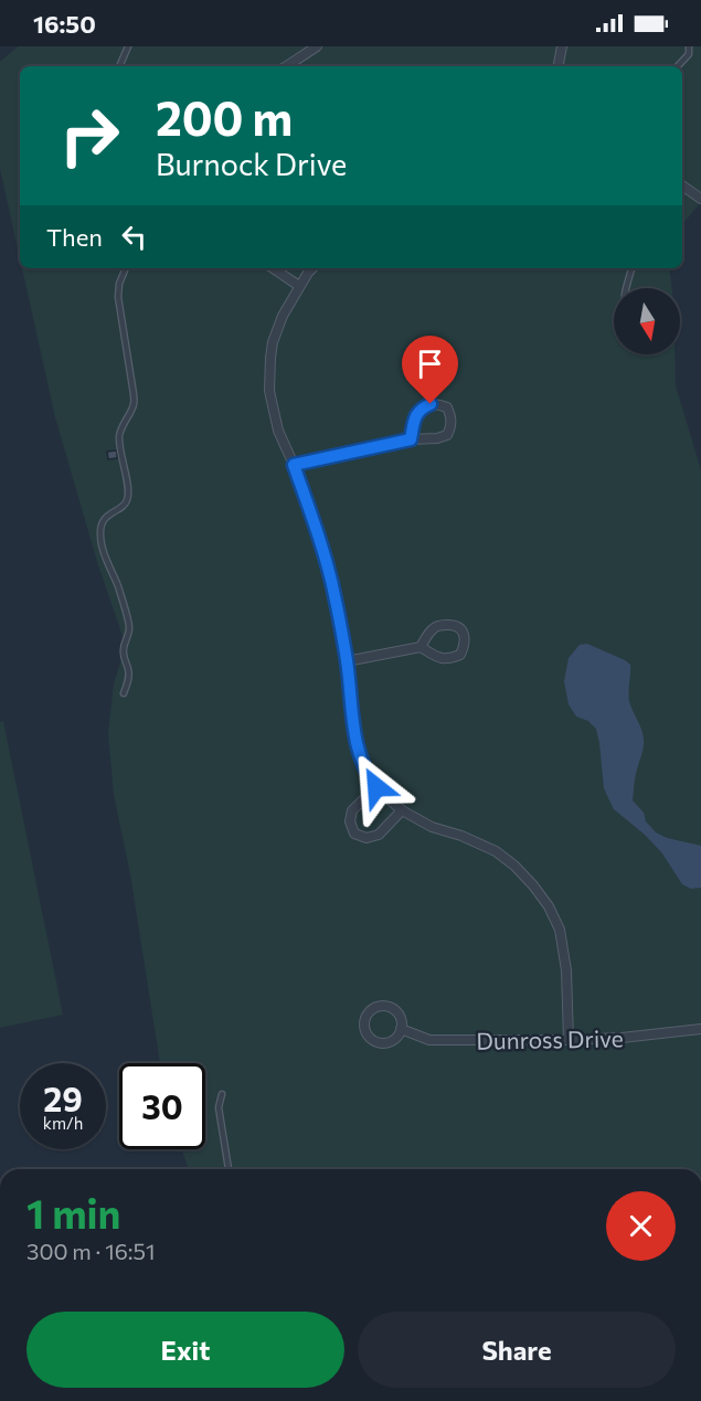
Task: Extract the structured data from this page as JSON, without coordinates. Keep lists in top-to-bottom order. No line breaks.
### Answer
{"streets":{"street":["Dunross Drive"]},"north":"bottom","page":{"status":"16:50","turn":["200 m","Burnock Drive"],"then":"Then","speed":"29 km/h","limit":"30","heading":["1 min","300 m · 16:51"],"buttons":["Exit","Share"]}}
